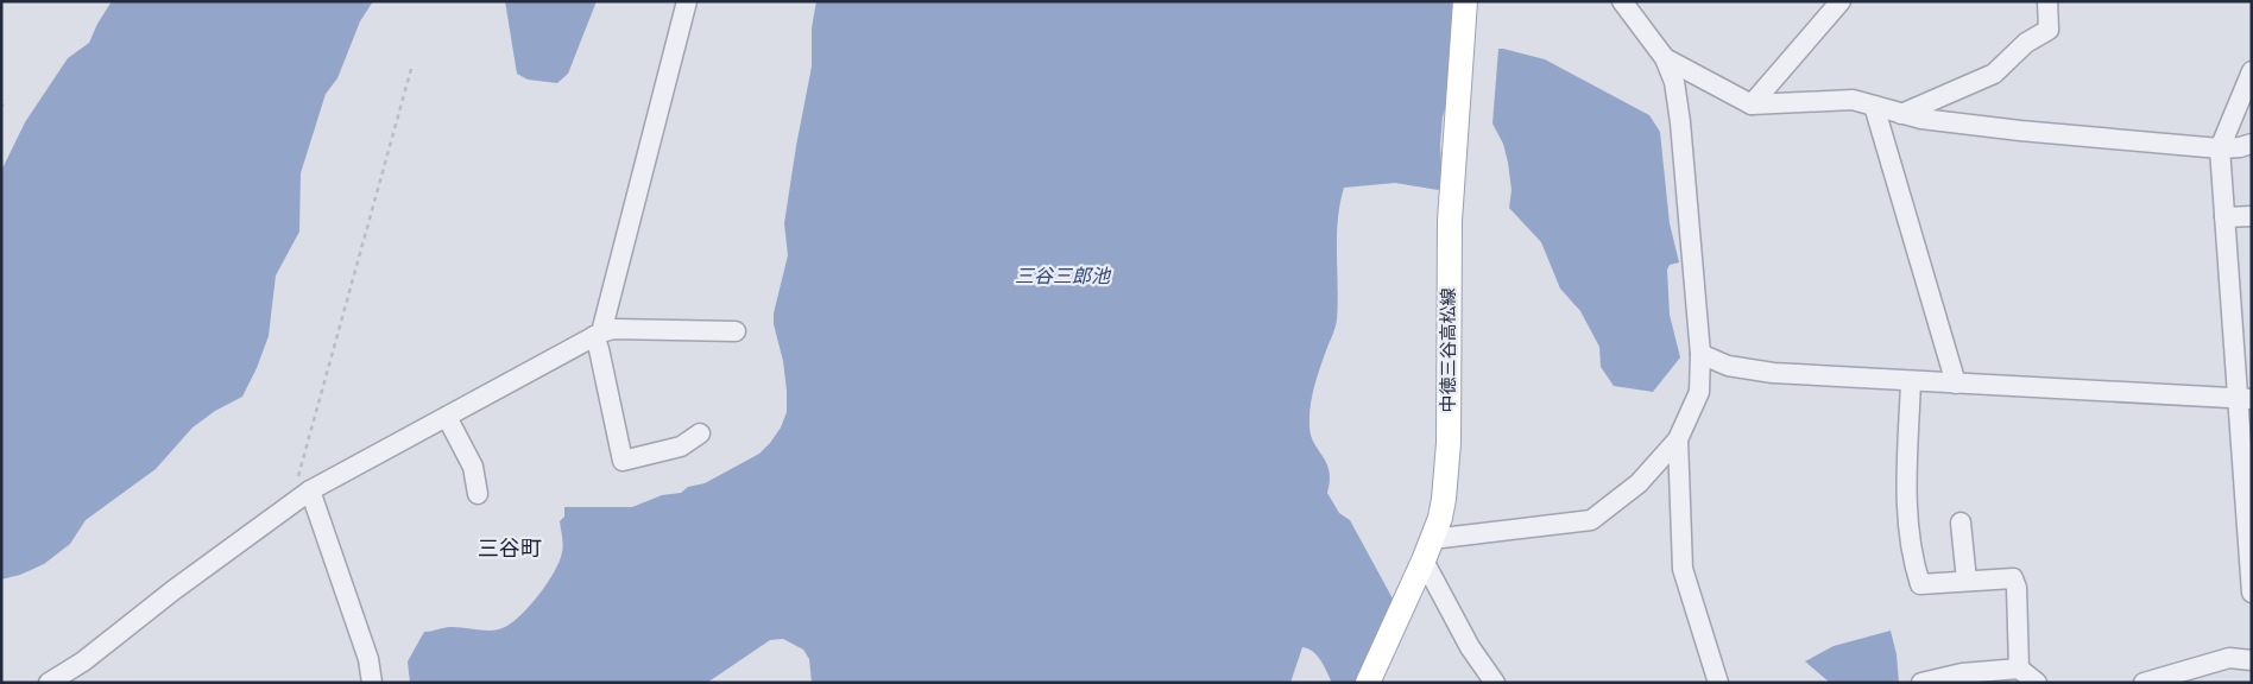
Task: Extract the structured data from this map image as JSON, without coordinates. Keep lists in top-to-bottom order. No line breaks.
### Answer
{"streets":{"main road":["中徳三谷高松線"]},"districts":["三谷町"],"water":["三谷三郎池"]}
